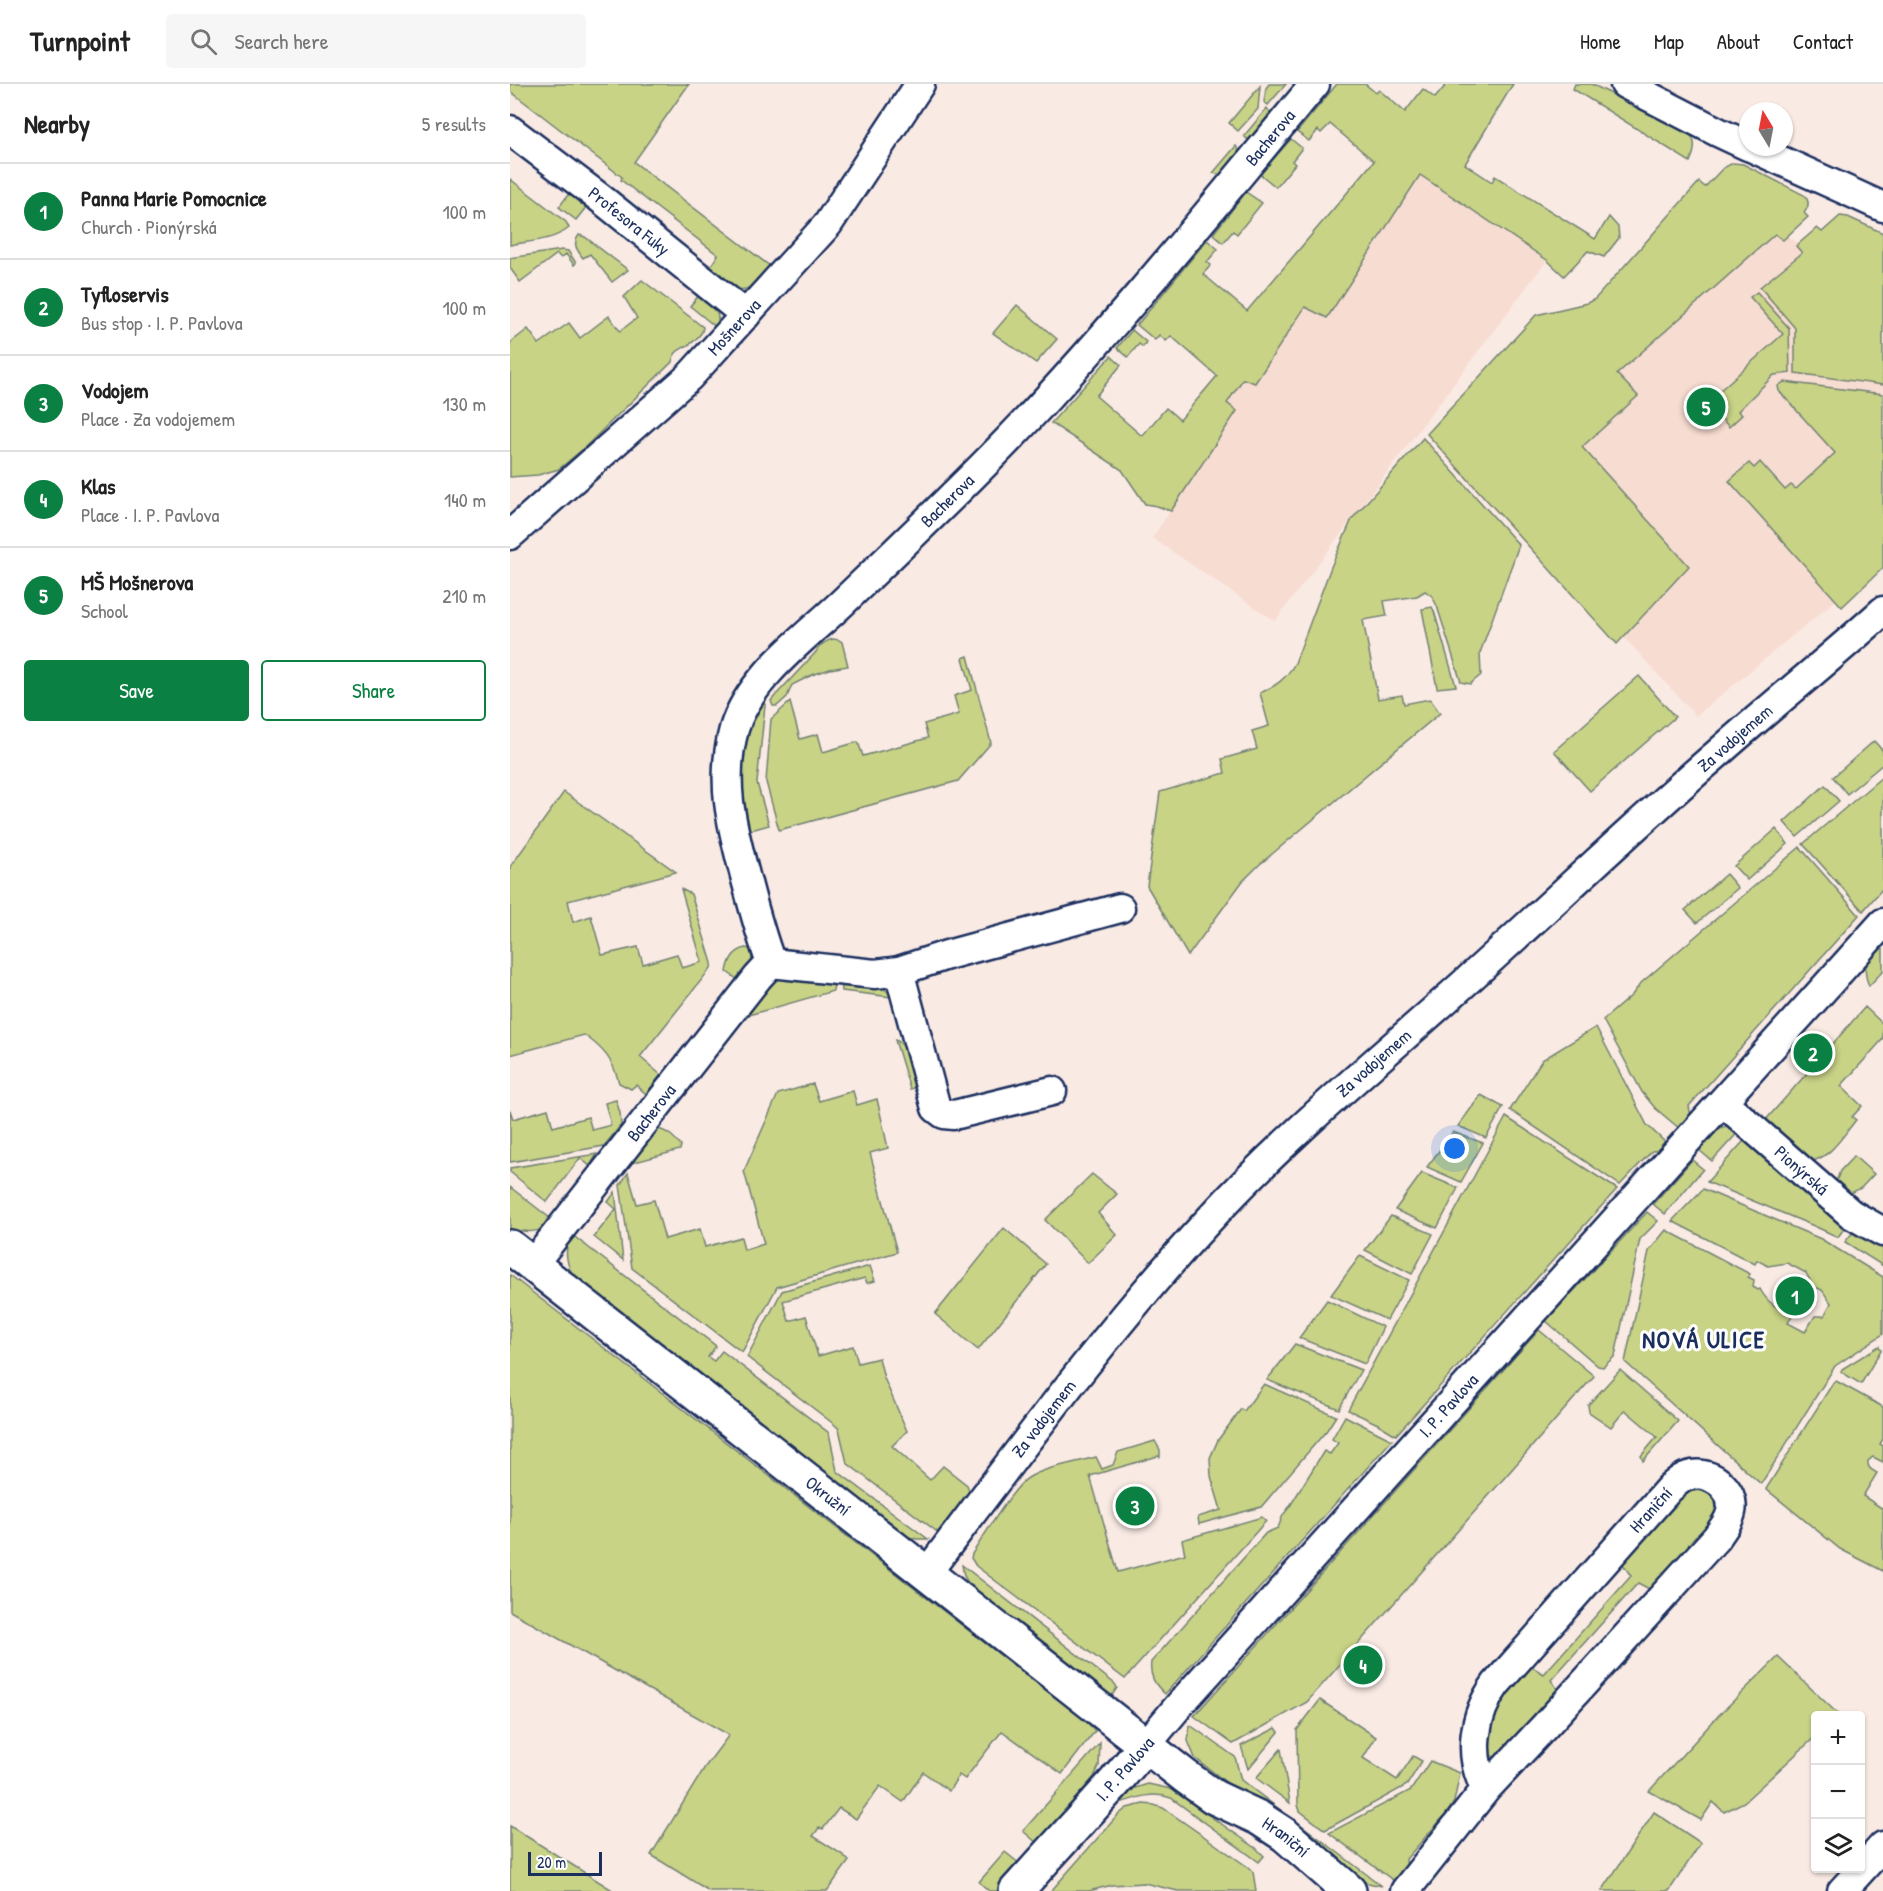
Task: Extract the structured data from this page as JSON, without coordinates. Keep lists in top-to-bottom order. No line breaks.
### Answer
{"streets":{"street":["Bacherova","Profesora Fuky","Mošnerova","Za vodojemem","Pionýrská","I. P. Pavlova","Okružní","Hraniční"]},"crossings":[["Bacherova","Okružní"],["Profesora Fuky","Mošnerova"],["Za vodojemem","Okružní"],["Pionýrská","I. P. Pavlova"],["I. P. Pavlova","Okružní"],["I. P. Pavlova","Hraniční"],["Okružní","Hraniční"]],"districts":["NOVÁ ULICE"],"scale_bar":"20 m","north":"top","page":{"header":"Turnpoint","search":"Search here","nav":["Home","Map","About","Contact"],"heading":["Nearby","5 results"],"list":[{"mark":"1","name":"Panna Marie Pomocnice","note":"Church · Pionýrská","value":"100 m"},{"mark":"2","name":"Tyfloservis","note":"Bus stop · I. P. Pavlova","value":"100 m"},{"mark":"3","name":"Vodojem","note":"Place · Za vodojemem","value":"130 m"},{"mark":"4","name":"Klas","note":"Place · I. P. Pavlova","value":"140 m"},{"mark":"5","name":"MŠ Mošnerova","note":"School","value":"210 m"}],"pins":["5","2","1","3","4"],"buttons":["Save","Share"],"map_buttons":["+","−"],"scale":"20 m"}}
